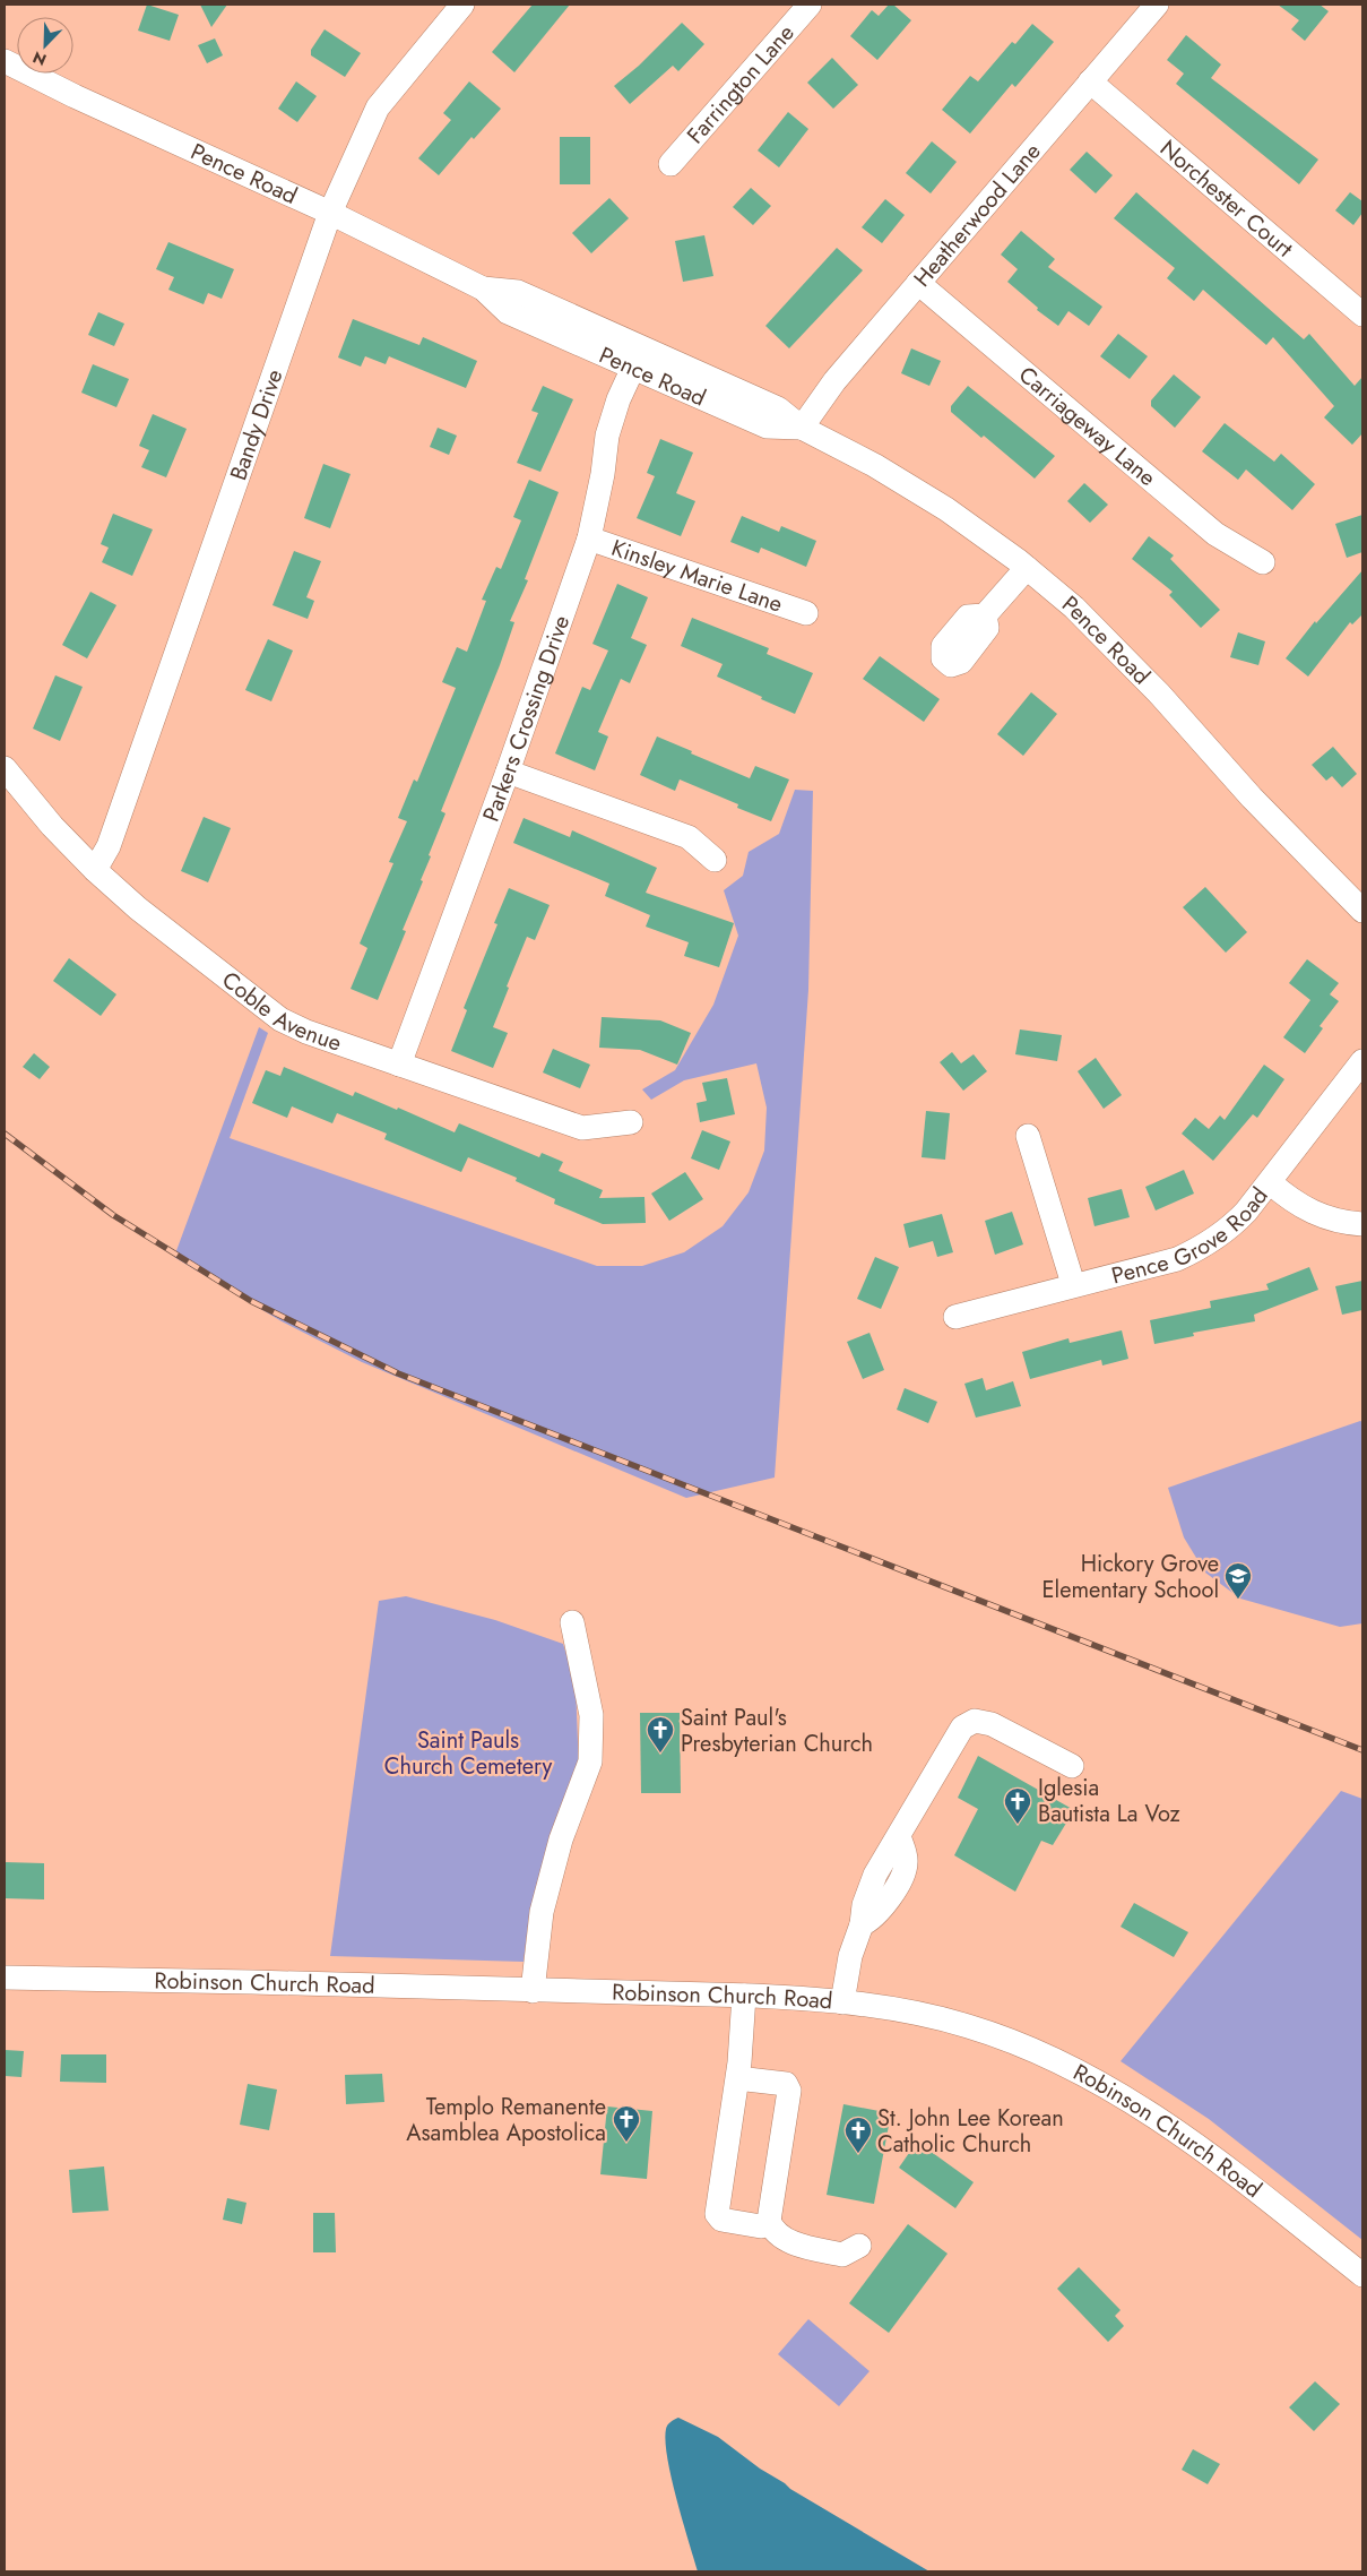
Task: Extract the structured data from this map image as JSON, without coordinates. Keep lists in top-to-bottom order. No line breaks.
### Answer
{"streets":{"street":["Farrington Lane","Pence Road","Norchester Court","Heatherwood Lane","Bandy Drive","Carriageway Lane","Kinsley Marie Lane","Parkers Crossing Drive","Coble Avenue","Pence Grove Road","Robinson Church Road"]},"crossings":[["Pence Road","Heatherwood Lane"],["Pence Road","Bandy Drive"],["Pence Road","Parkers Crossing Drive"],["Norchester Court","Heatherwood Lane"],["Heatherwood Lane","Carriageway Lane"],["Bandy Drive","Coble Avenue"],["Kinsley Marie Lane","Parkers Crossing Drive"],["Parkers Crossing Drive","Coble Avenue"]],"parks":["Saint Pauls Church Cemetery"],"places":{"school or university":["Hickory Grove Elementary School"],"church":["Saint Paul's Presbyterian Church","Iglesia Bautista La Voz","Templo Remanente Asamblea Apostolica","St. John Lee Korean Catholic Church"]},"north":"bottom left"}
